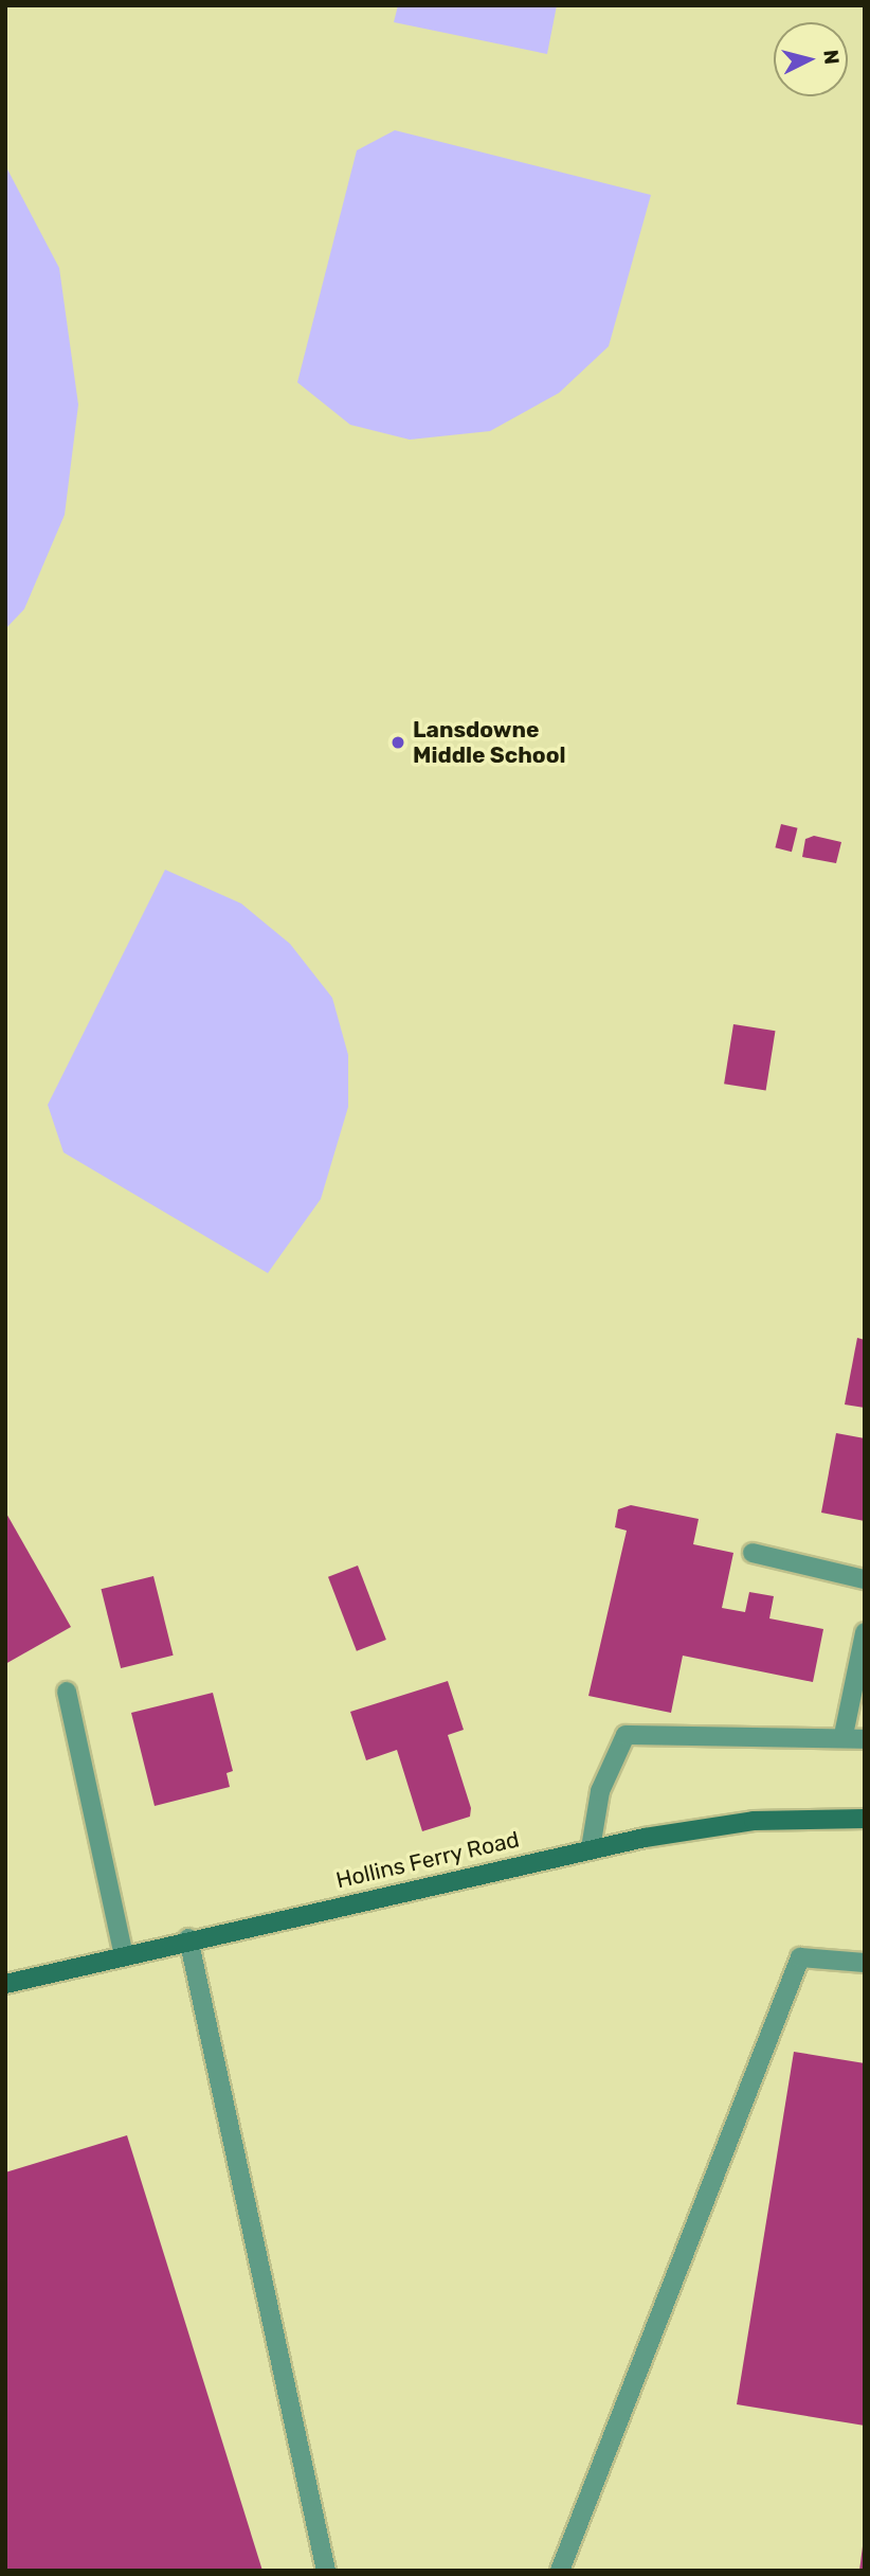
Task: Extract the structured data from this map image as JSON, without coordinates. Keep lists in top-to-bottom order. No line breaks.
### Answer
{"streets":{"street":["Hollins Ferry Road"]},"places":["Lansdowne Middle School"],"north":"right"}
